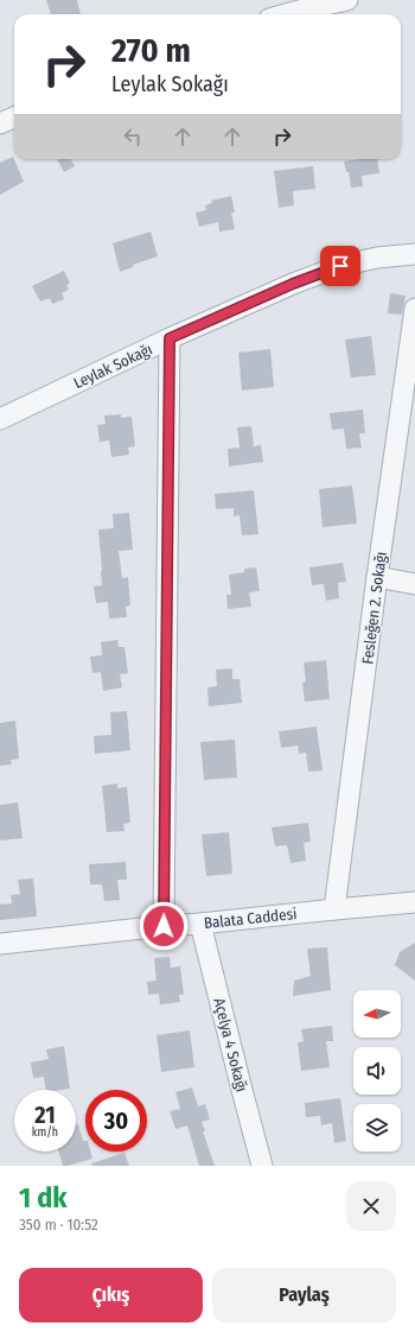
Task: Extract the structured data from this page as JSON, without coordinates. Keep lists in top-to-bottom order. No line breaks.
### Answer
{"streets":{"street":["Leylak Sokağı","Fesleğen 2. Sokağı","Balata Caddesi","Açelya 4 Sokağı"]},"crossings":[["Fesleğen 2. Sokağı","Balata Caddesi"],["Balata Caddesi","Açelya 4 Sokağı"]],"north":"left","page":{"turn":["270 m","Leylak Sokağı"],"speed":"21 km/h","limit":"30","heading":["1 dk","350 m · 10:52"],"buttons":["Çıkış","Paylaş"]}}
